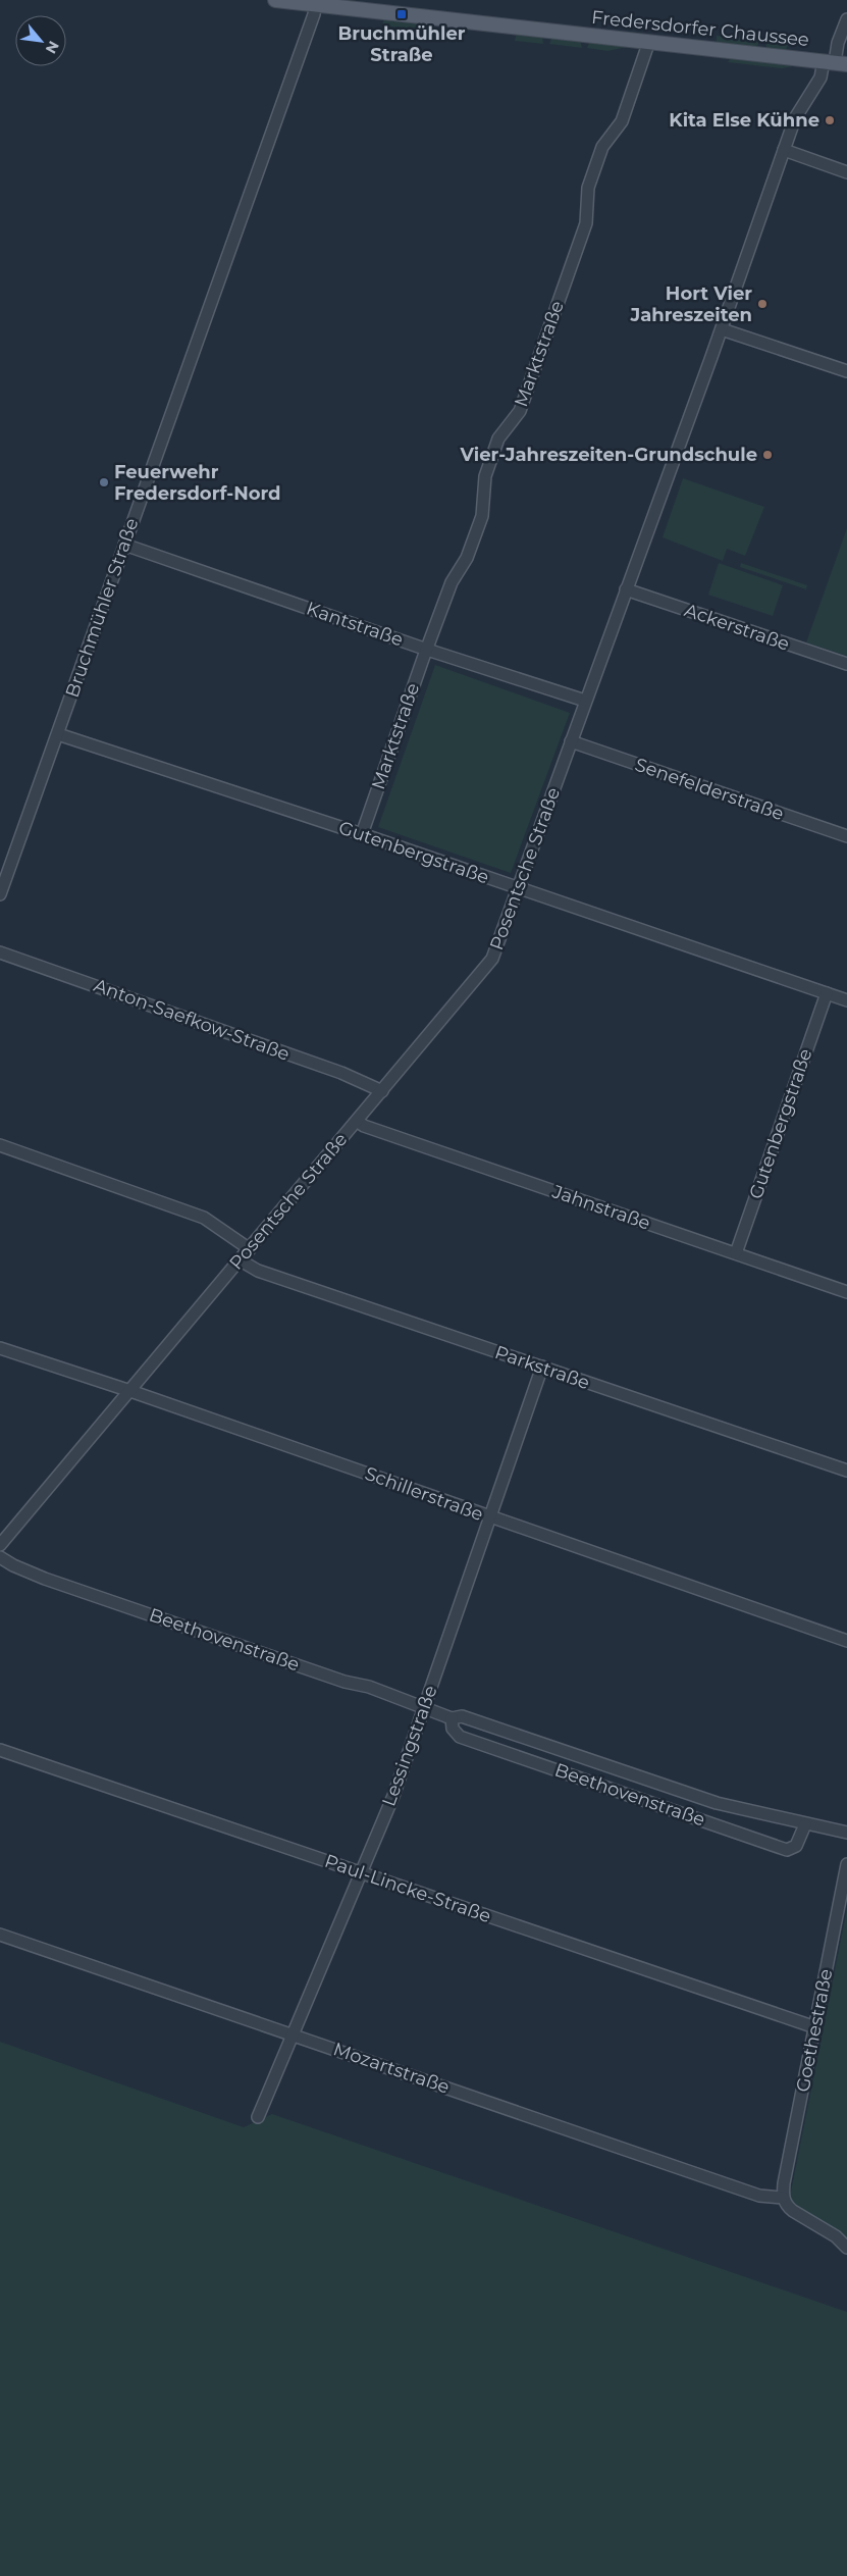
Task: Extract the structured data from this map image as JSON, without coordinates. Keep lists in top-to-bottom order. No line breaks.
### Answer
{"streets":{"main road":["Fredersdorfer Chaussee"],"street":["Marktstraße","Bruchmühler Straße","Kantstraße","Ackerstraße","Senefelderstraße","Gutenbergstraße","Posentsche Straße","Anton-Saefkow-Straße","Jahnstraße","Parkstraße","Schillerstraße","Beethovenstraße","Lessingstraße","Paul-Lincke-Straße","Goethestraße","Mozartstraße"]},"crossings":[["Fredersdorfer Chaussee","Marktstraße"],["Fredersdorfer Chaussee","Bruchmühler Straße"],["Fredersdorfer Chaussee","Posentsche Straße"],["Marktstraße","Kantstraße"],["Marktstraße","Gutenbergstraße"],["Bruchmühler Straße","Kantstraße"],["Bruchmühler Straße","Gutenbergstraße"],["Kantstraße","Posentsche Straße"],["Ackerstraße","Posentsche Straße"],["Senefelderstraße","Posentsche Straße"],["Gutenbergstraße","Posentsche Straße"],["Gutenbergstraße","Jahnstraße"],["Posentsche Straße","Anton-Saefkow-Straße"],["Posentsche Straße","Jahnstraße"],["Posentsche Straße","Parkstraße"],["Posentsche Straße","Schillerstraße"],["Parkstraße","Lessingstraße"],["Schillerstraße","Lessingstraße"],["Beethovenstraße","Lessingstraße"],["Lessingstraße","Paul-Lincke-Straße"],["Lessingstraße","Mozartstraße"],["Paul-Lincke-Straße","Goethestraße"],["Goethestraße","Mozartstraße"]],"places":{"transit":["Bruchmühler Straße"],"other":["Kita Else Kühne","Hort Vier Jahreszeiten","Vier-Jahreszeiten-Grundschule","Feuerwehr Fredersdorf-Nord"]},"north":"bottom right"}
